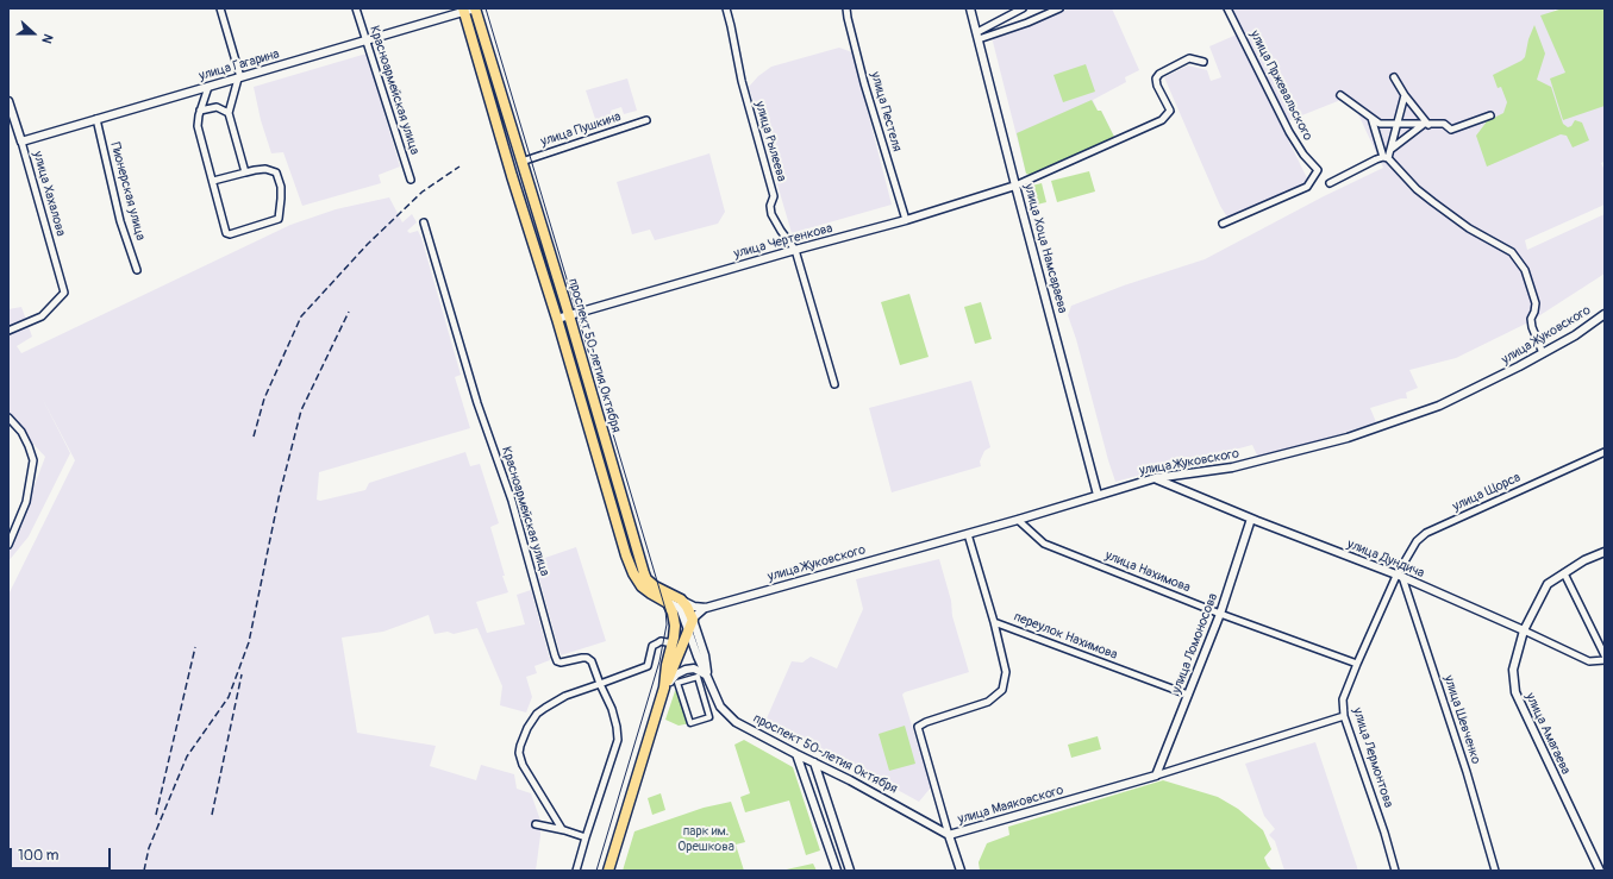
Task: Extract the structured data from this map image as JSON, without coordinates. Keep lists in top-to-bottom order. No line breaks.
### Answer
{"streets":{"main road":["проспект 50-летия Октября"],"street":["улица Гагарина","улица Пржевальского","Красноармейская улица","улица Пестеля","улица Пушкина","улица Рылеева","Пионерская улица","улица Хахалова","улица Чертенкова","улица Хоца Намсараева","улица Жуковского","улица Щорса","улица Дундича","улица Нахимова","переулок Нахимова","улица Ломоносова","улица Шевченко","улица Амагаева","улица Лермонтова","улица Маяковского"]},"crossings":[["улица Гагарина","Красноармейская улица"],["улица Гагарина","Пионерская улица"],["улица Гагарина","улица Хахалова"],["улица Гагарина","проспект 50-летия Октября"],["улица Пестеля","улица Чертенкова"],["улица Пушкина","проспект 50-летия Октября"],["улица Рылеева","улица Чертенкова"],["улица Чертенкова","улица Хоца Намсараева"],["улица Чертенкова","проспект 50-летия Октября"],["улица Хоца Намсараева","улица Жуковского"],["улица Жуковского","улица Дундича"],["улица Жуковского","улица Нахимова"],["улица Жуковского","переулок Нахимова"],["проспект 50-летия Октября","улица Маяковского"],["улица Щорса","улица Дундича"],["улица Щорса","улица Шевченко"],["улица Щорса","улица Лермонтова"],["улица Дундича","улица Ломоносова"],["улица Дундича","улица Шевченко"],["улица Дундича","улица Амагаева"],["улица Дундича","улица Лермонтова"],["улица Нахимова","улица Ломоносова"],["улица Нахимова","улица Лермонтова"],["переулок Нахимова","улица Ломоносова"],["переулок Нахимова","улица Маяковского"],["улица Ломоносова","улица Маяковского"],["улица Шевченко","улица Лермонтова"],["улица Лермонтова","улица Маяковского"]],"parks":["парк им. Орешкова"],"scale_bar":"100 m","north":"right"}
